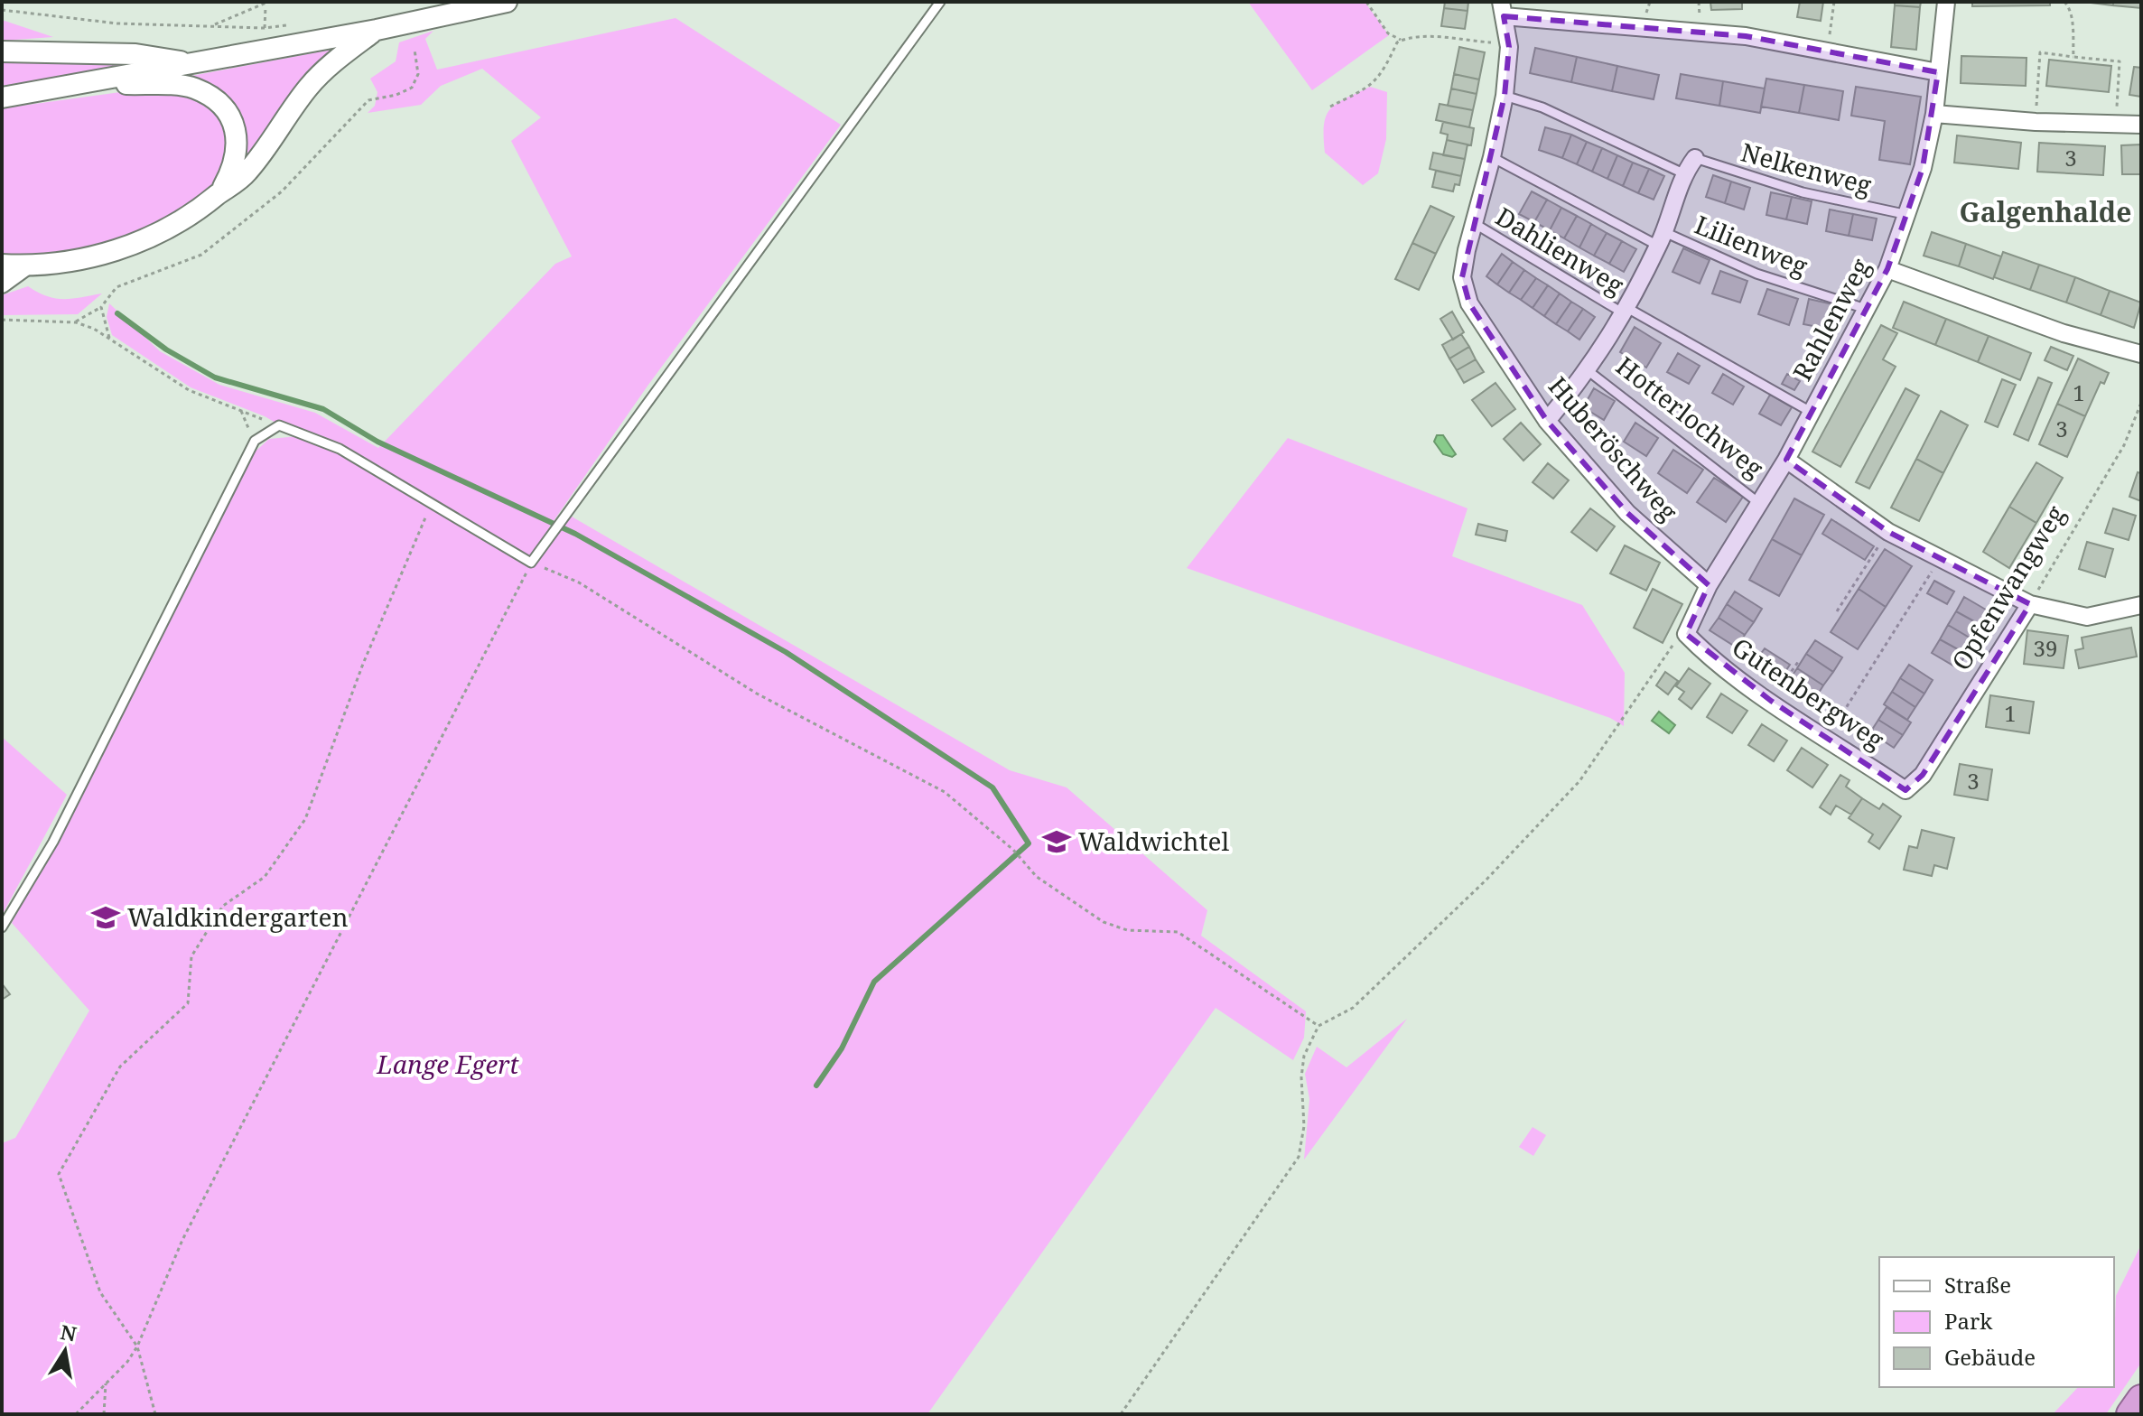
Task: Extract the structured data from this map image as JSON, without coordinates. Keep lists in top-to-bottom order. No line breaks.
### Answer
{"streets":{"street":["Rahlenweg","Hotterlochweg","Huberöschweg","Opfenwangweg","Gutenbergweg"],"lane":["Nelkenweg","Lilienweg","Dahlienweg"]},"crossings":[["Nelkenweg","Rahlenweg"],["Nelkenweg","Hotterlochweg"],["Lilienweg","Rahlenweg"],["Lilienweg","Hotterlochweg"],["Lilienweg","Huberöschweg"],["Dahlienweg","Rahlenweg"],["Dahlienweg","Hotterlochweg"],["Dahlienweg","Huberöschweg"],["Rahlenweg","Hotterlochweg"],["Rahlenweg","Huberöschweg"],["Rahlenweg","Gutenbergweg"],["Hotterlochweg","Huberöschweg"],["Opfenwangweg","Gutenbergweg"]],"districts":["Galgenhalde"],"parks":["Lange Egert"],"places":{"school or university":["Waldwichtel","Waldkindergarten"]},"house_numbers":["3","1","3","39","1","3"],"legend":["Straße","Park","Gebäude"],"north":"top"}
